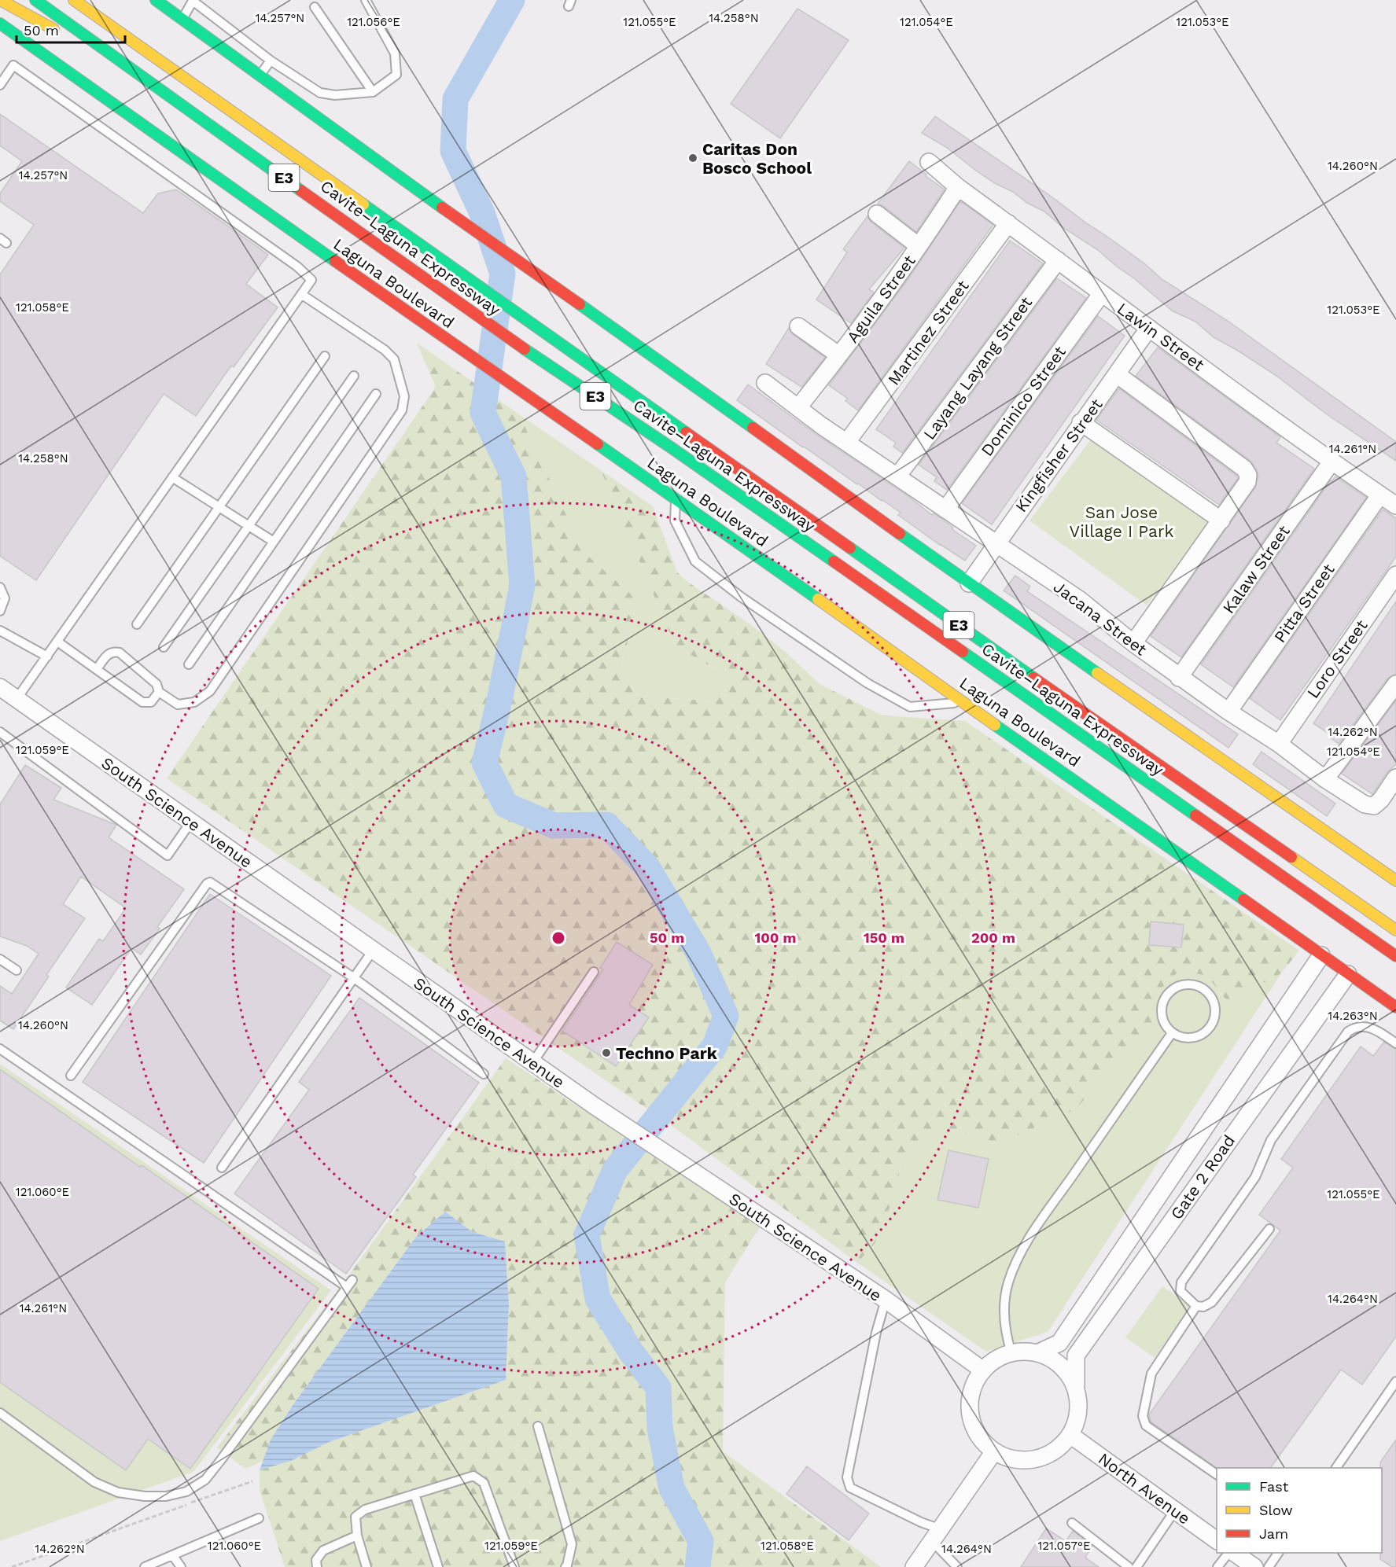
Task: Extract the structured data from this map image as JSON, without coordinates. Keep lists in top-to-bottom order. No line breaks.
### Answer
{"streets":{"main road":["E3","Cavite–Laguna Expressway","Laguna Boulevard"],"street":["Aguila Street","Martinez Street","Lawin Street","Layang Layang Street","Dominico Street","Kingfisher Street","Kalaw Street","Pitta Street","Jacana Street","Loro Street","South Science Avenue","Gate 2 Road","North Avenue"]},"crossings":[["Laguna Boulevard","Gate 2 Road"],["Aguila Street","Lawin Street"],["Aguila Street","Jacana Street"],["Martinez Street","Lawin Street"],["Martinez Street","Jacana Street"],["Lawin Street","Layang Layang Street"],["Lawin Street","Dominico Street"],["Lawin Street","Kingfisher Street"],["Lawin Street","Kalaw Street"],["Lawin Street","Pitta Street"],["Layang Layang Street","Jacana Street"],["Dominico Street","Jacana Street"],["Kingfisher Street","Jacana Street"],["Kalaw Street","Jacana Street"],["Pitta Street","Jacana Street"],["Jacana Street","Loro Street"],["South Science Avenue","Gate 2 Road"],["South Science Avenue","North Avenue"],["Gate 2 Road","North Avenue"]],"parks":["San Jose Village I Park"],"places":["Caritas Don Bosco School","Techno Park"],"legend":["Fast","Slow","Jam"],"scale_bar":"50 m","coordinates":["14.257°N","14.258°N","121.056°E","121.055°E","121.054°E","121.053°E","14.260°N","121.058°E","14.261°N","14.262°N","121.059°E","14.263°N","121.060°E","14.264°N","121.057°E"],"rings":["50 m","100 m","150 m","200 m"]}
